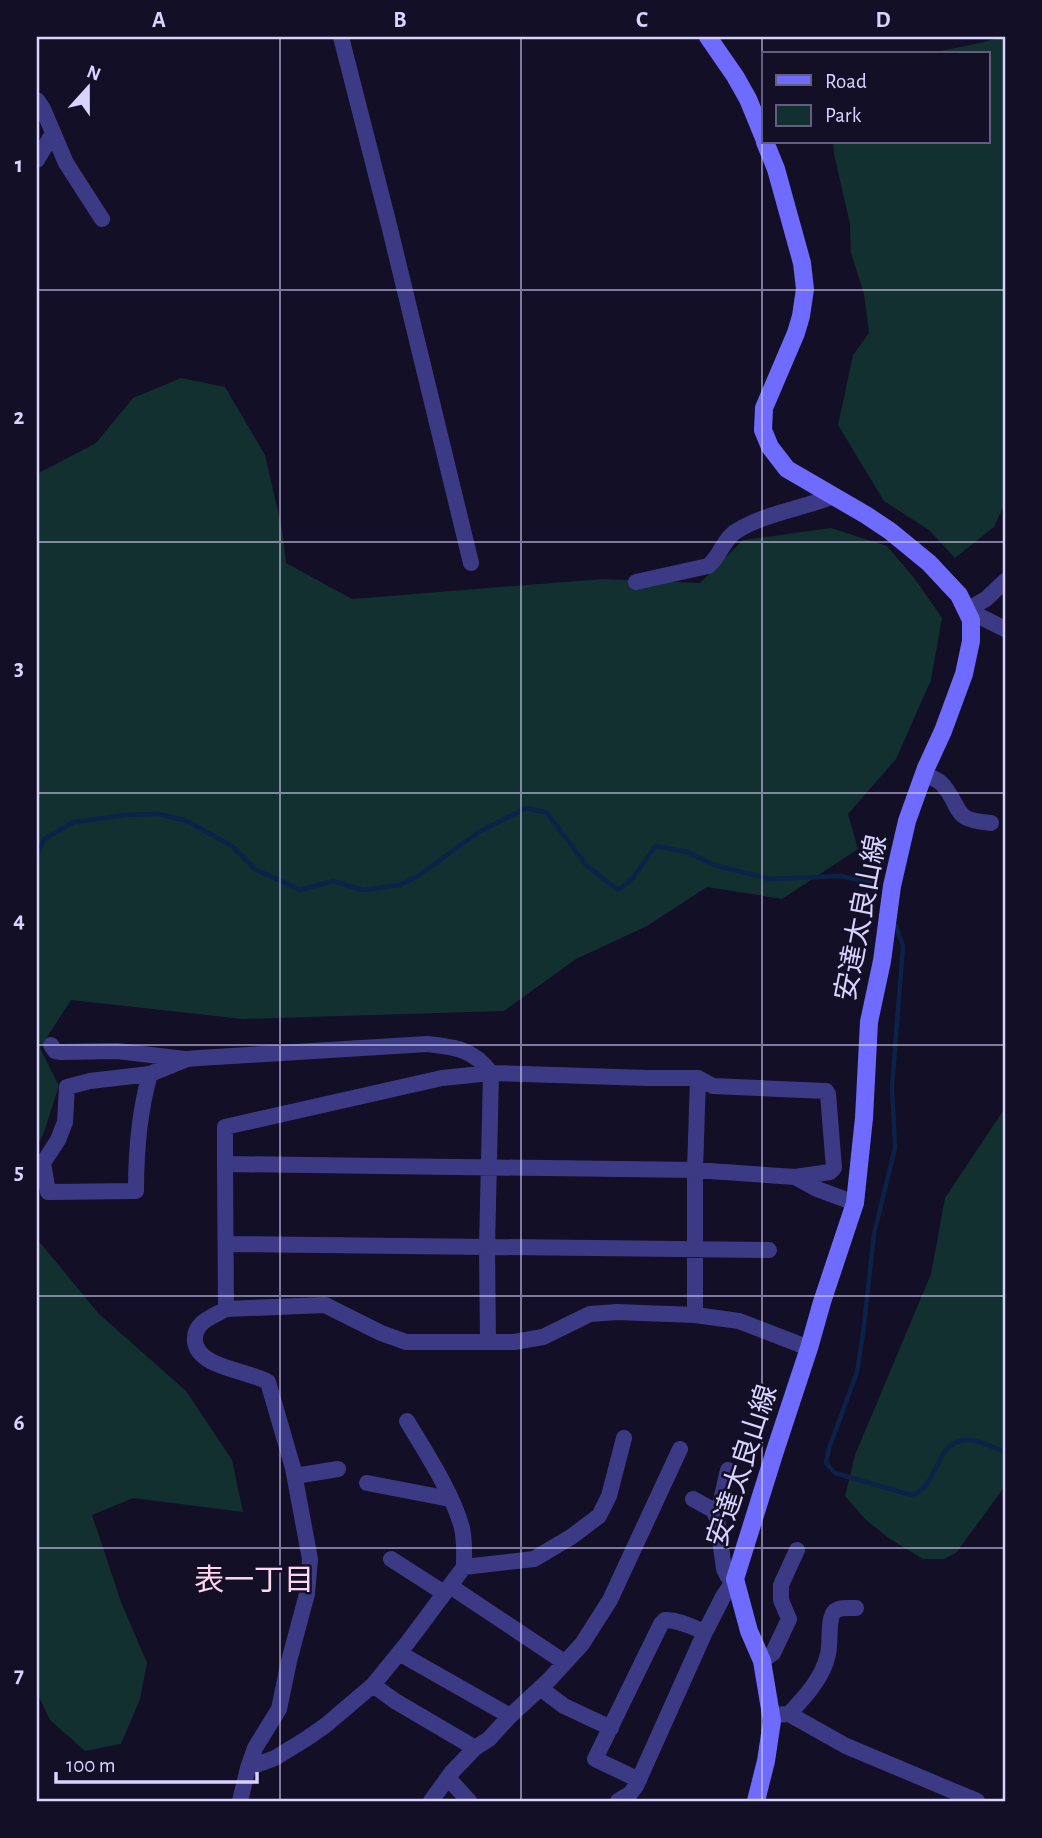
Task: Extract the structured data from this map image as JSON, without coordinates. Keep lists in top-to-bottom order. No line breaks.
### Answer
{"streets":{"main road":["安達太良山線"]},"districts":["表一丁目"],"legend":["Road","Park"],"scale_bar":"100 m","north":"top","grid":{"columns":["A","B","C","D"],"rows":["1","2","3","4","5","6","7"]}}
